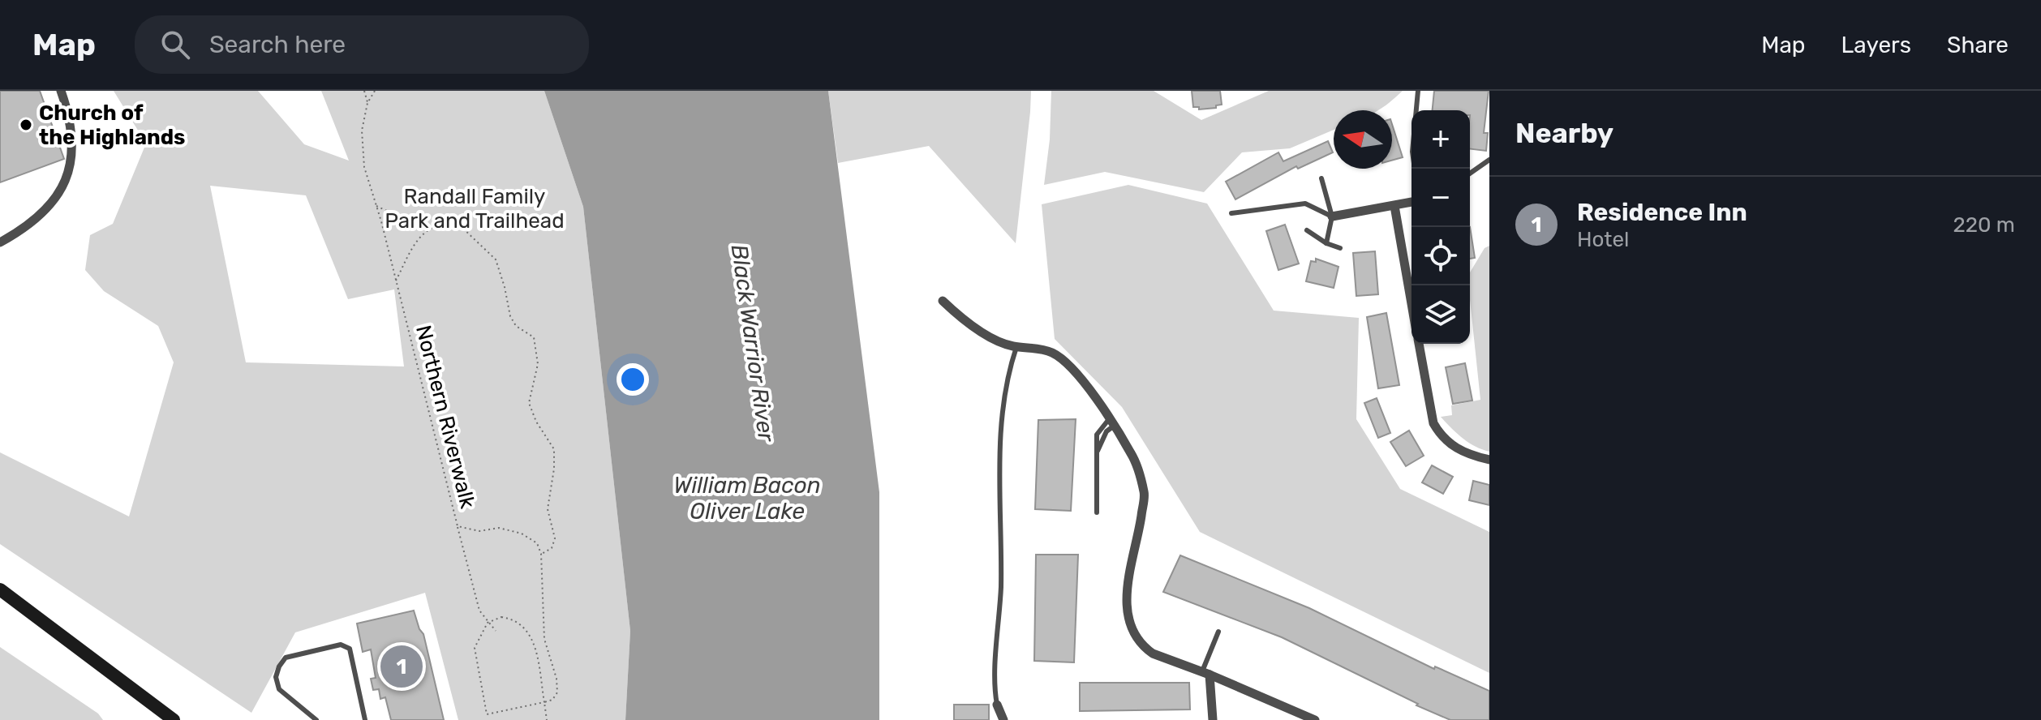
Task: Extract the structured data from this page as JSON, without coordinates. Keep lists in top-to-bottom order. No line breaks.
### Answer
{"streets":{"path":["Northern Riverwalk"]},"water":["Black Warrior River","William Bacon Oliver Lake"],"parks":["Randall Family Park and Trailhead"],"places":["Church of the Highlands"],"north":"left","page":{"header":"Map","search":"Search here","nav":["Map","Layers","Share"],"heading":"Nearby","map_buttons":["+","−"],"list":[{"mark":"1","name":"Residence Inn","note":"Hotel","value":"220 m"}],"pins":"1"}}
